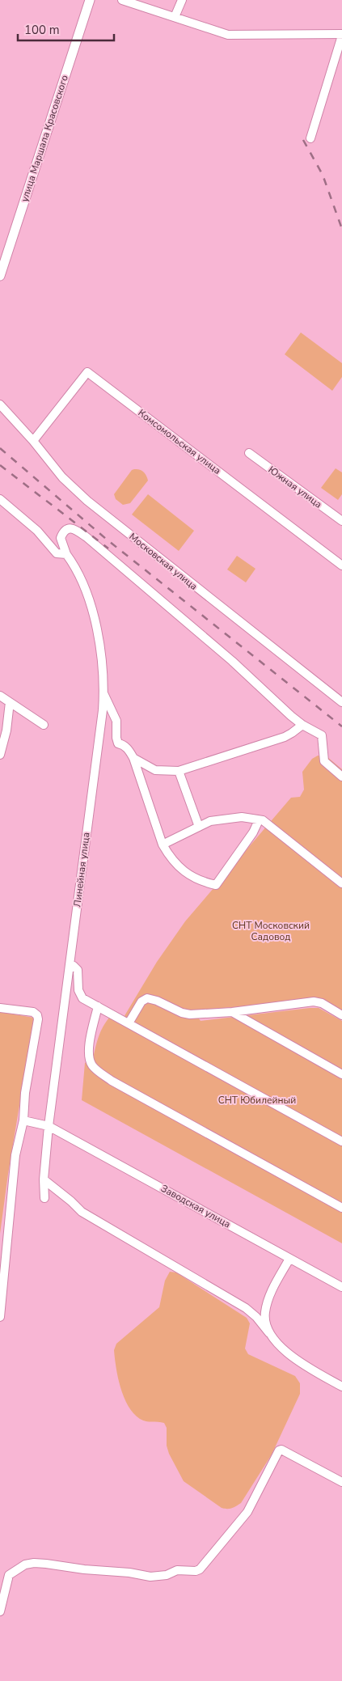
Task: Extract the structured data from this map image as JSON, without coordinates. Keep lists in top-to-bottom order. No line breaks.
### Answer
{"streets":{"street":["улица Маршала Красовского","Комсомольская улица","Южная улица","Московская улица","Линейная улица","Заводская улица"]},"crossings":[["Комсомольская улица","Московская улица"],["Линейная улица","Заводская улица"]],"parks":["СНТ Московский Садовод","СНТ Юбилейный"],"scale_bar":"100 m"}
